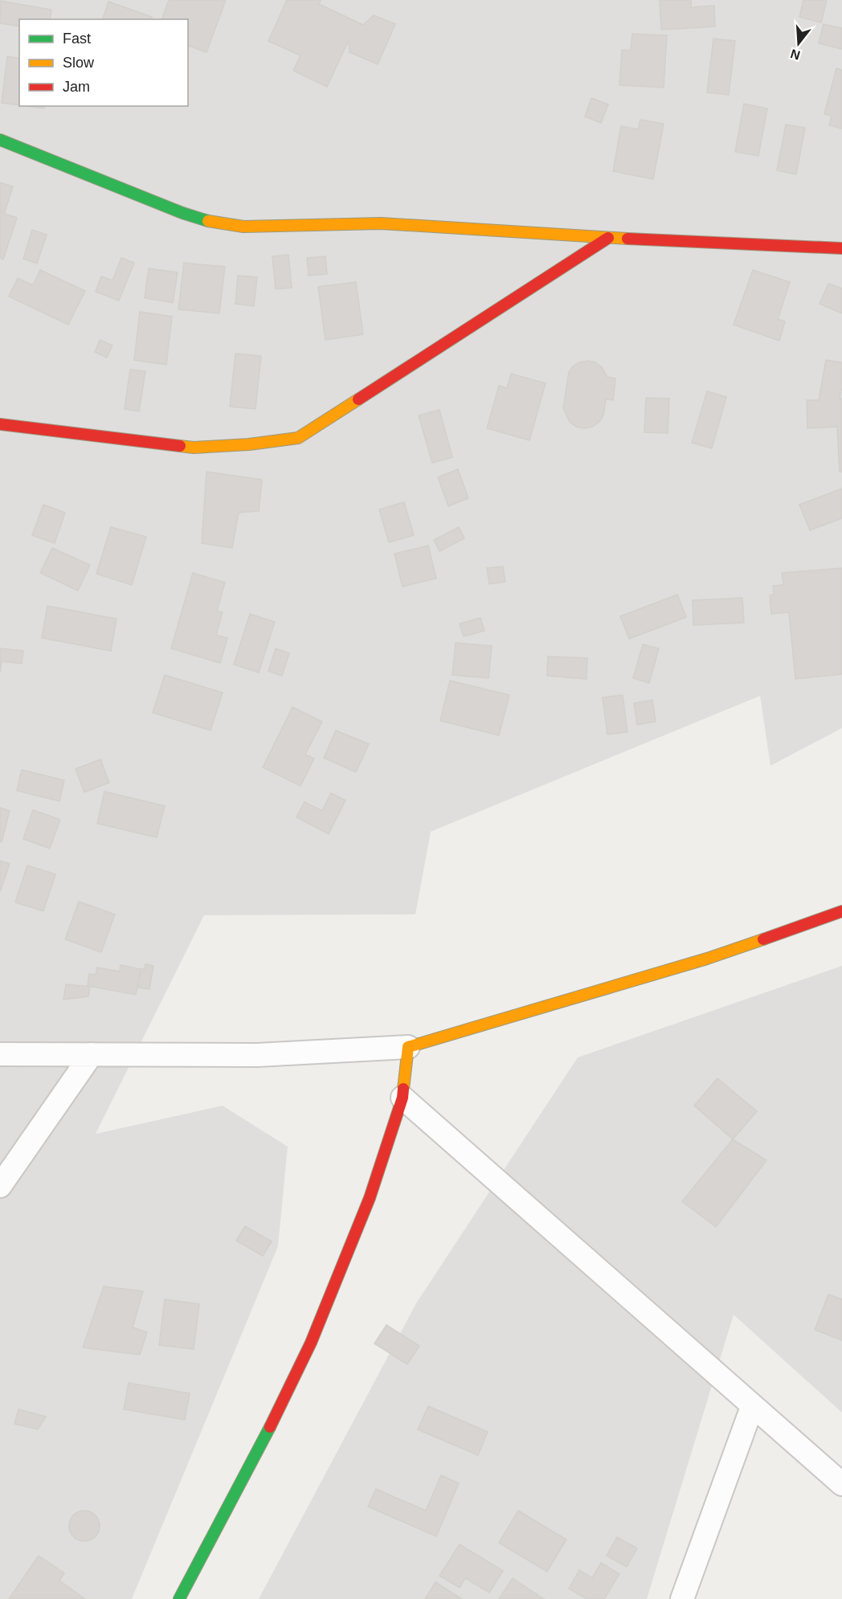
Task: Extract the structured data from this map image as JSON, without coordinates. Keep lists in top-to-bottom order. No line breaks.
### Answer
{"legend":["Fast","Slow","Jam"],"north":"bottom"}
